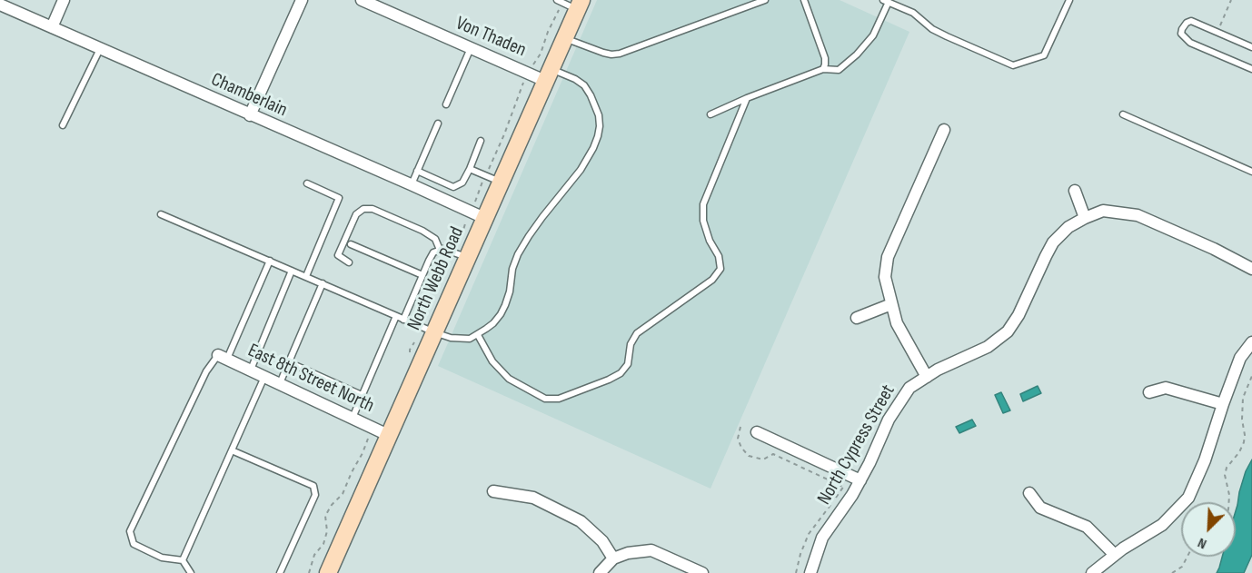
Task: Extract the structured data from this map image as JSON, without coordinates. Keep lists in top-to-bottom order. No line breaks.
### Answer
{"streets":{"main road":["North Webb Road"],"street":["Von Thaden","Chamberlain","East 8th Street North","North Cypress Street"]},"crossings":[["Von Thaden","North Webb Road"],["Chamberlain","North Webb Road"],["North Webb Road","East 8th Street North"]],"north":"bottom left"}
